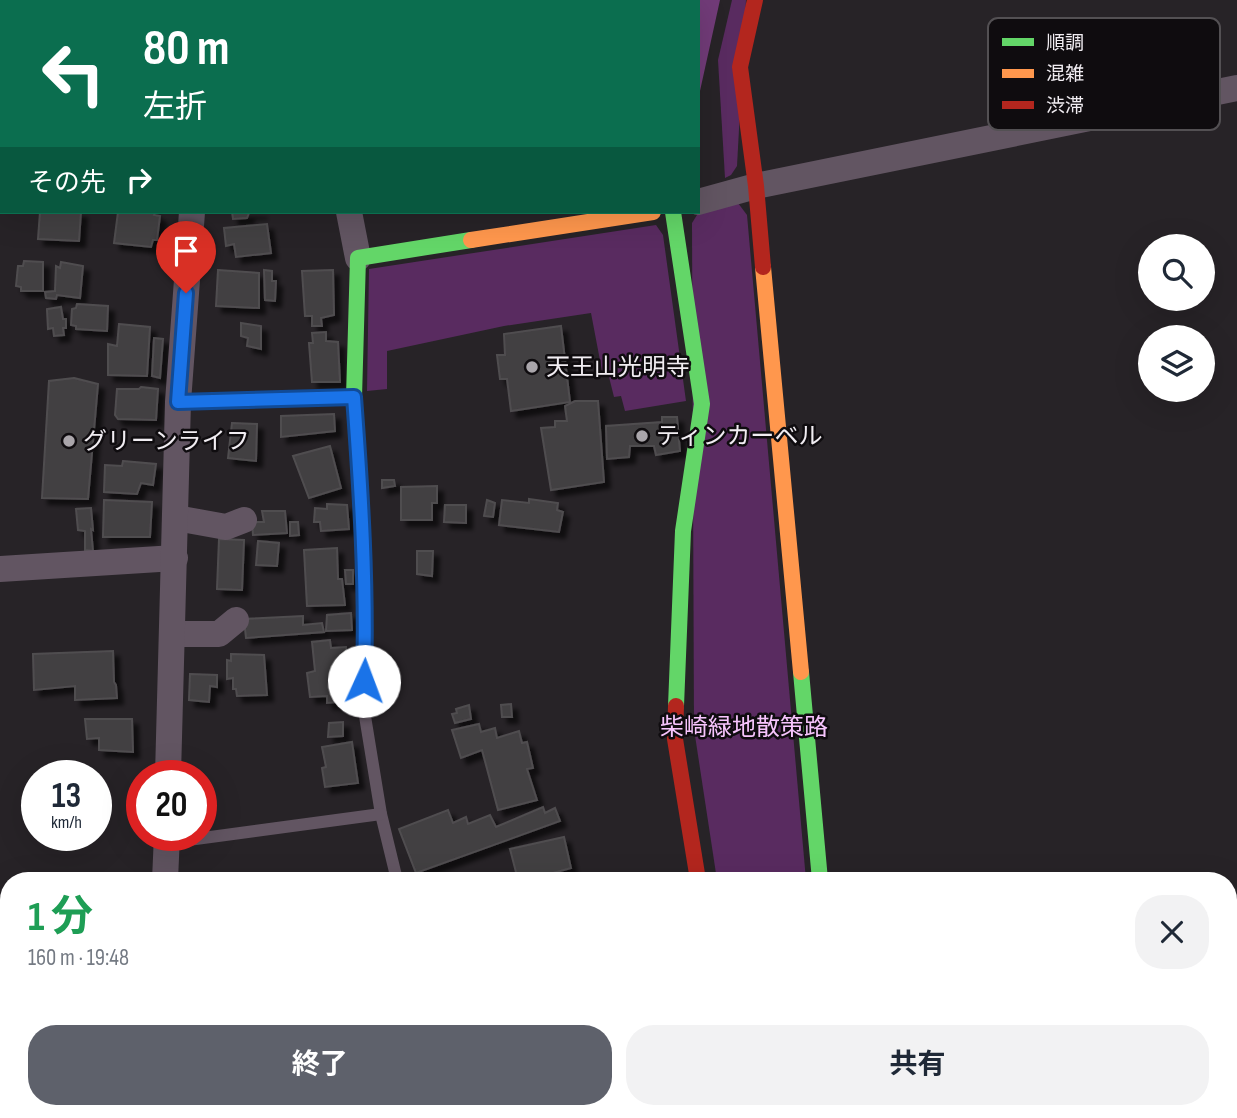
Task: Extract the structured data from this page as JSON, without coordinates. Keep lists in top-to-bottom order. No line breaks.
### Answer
{"parks":["柴崎緑地散策路"],"places":["天王山光明寺","ティンカーベル","グリーンライフ"],"legend":["順調","混雑","渋滞"],"page":{"turn":["80 m","左折"],"then":"その先","speed":"13 km/h","limit":"20","heading":["1 分","160 m · 19:48"],"buttons":["終了","共有"]}}
